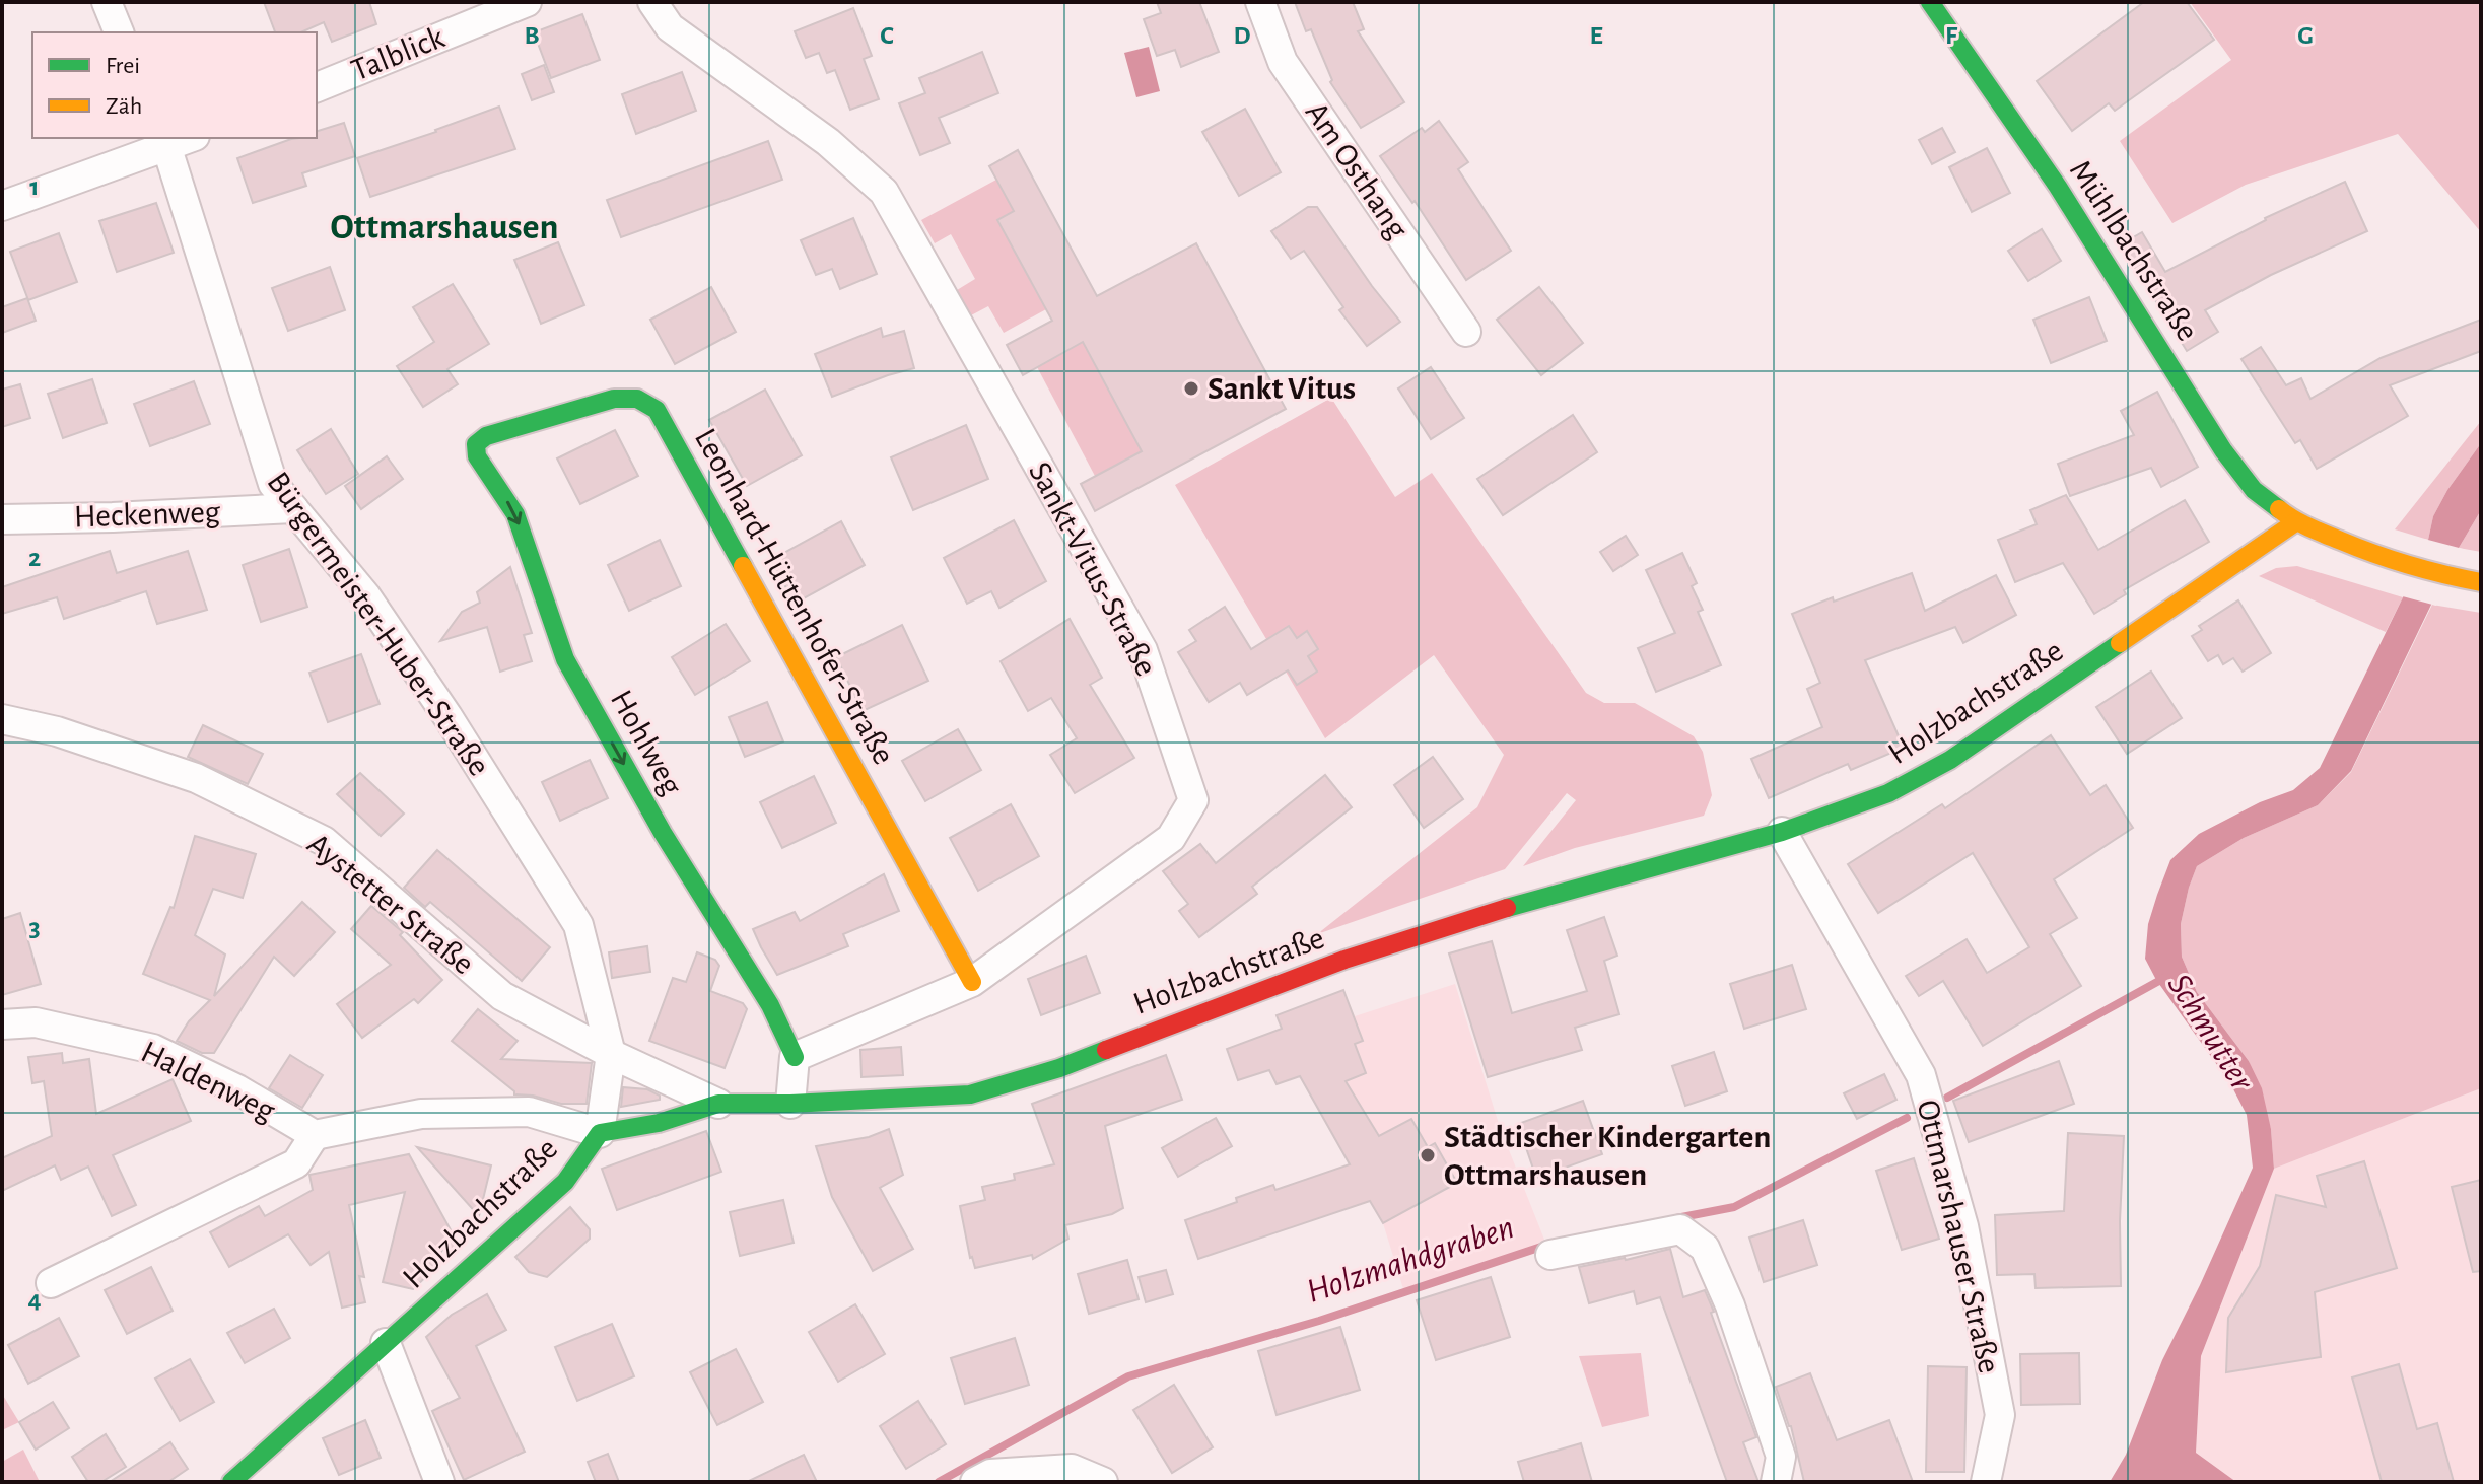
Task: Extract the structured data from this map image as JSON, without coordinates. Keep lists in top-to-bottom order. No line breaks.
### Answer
{"streets":{"street":["Talblick","Am Osthang","Mühlbachstraße","Heckenweg","Sankt-Vitus-Straße","Leonhard-Hüttenhofer-Straße","Bürgermeister-Huber-Straße","Holzbachstraße","Hohlweg","Aystetter Straße","Haldenweg","Ottmarshauser Straße"]},"crossings":[["Mühlbachstraße","Holzbachstraße"],["Heckenweg","Bürgermeister-Huber-Straße"],["Sankt-Vitus-Straße","Leonhard-Hüttenhofer-Straße"],["Sankt-Vitus-Straße","Hohlweg"],["Leonhard-Hüttenhofer-Straße","Hohlweg"],["Bürgermeister-Huber-Straße","Holzbachstraße"],["Bürgermeister-Huber-Straße","Aystetter Straße"],["Bürgermeister-Huber-Straße","Haldenweg"],["Holzbachstraße","Aystetter Straße"],["Holzbachstraße","Haldenweg"],["Holzbachstraße","Ottmarshauser Straße"]],"one_way":["Hohlweg"],"districts":["Ottmarshausen"],"water":["Schmutter","Holzmahdgraben"],"places":["Sankt Vitus","Städtischer Kindergarten Ottmarshausen"],"legend":["Frei","Zäh"],"grid":{"columns":["B","C","D","E","F","G"],"rows":["1","2","3","4"]}}
